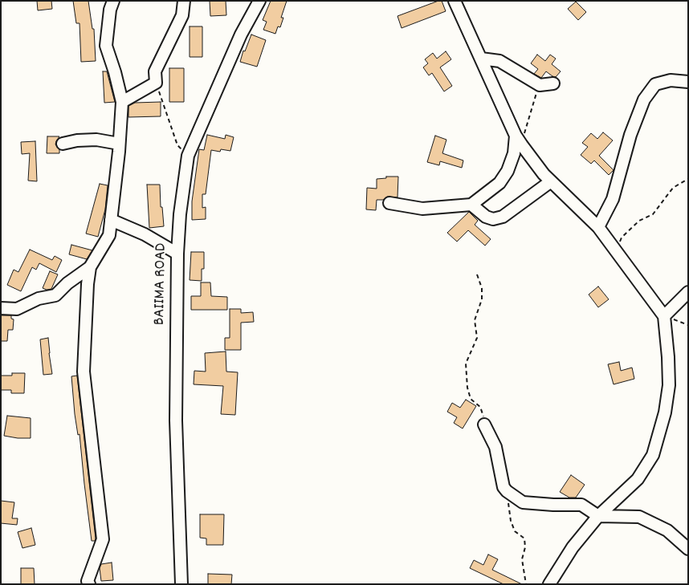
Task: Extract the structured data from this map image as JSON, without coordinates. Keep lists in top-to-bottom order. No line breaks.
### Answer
{"streets":{"street":["BAIIMA ROAD"]}}
